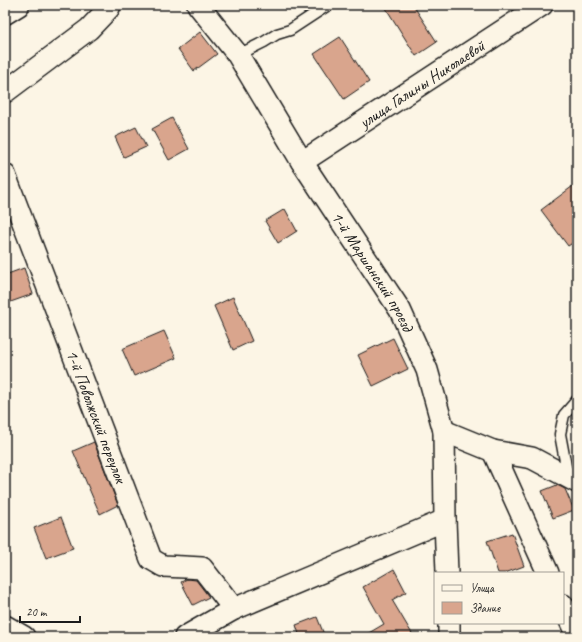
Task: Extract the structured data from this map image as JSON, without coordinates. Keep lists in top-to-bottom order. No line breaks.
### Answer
{"streets":{"street":["улица Галины Николаевой","1-й Маршанский проезд","1-й Поволжский переулок"]},"crossings":[["улица Галины Николаевой","1-й Маршанский проезд"]],"legend":["Улица","Здание"],"scale_bar":"20 m"}
